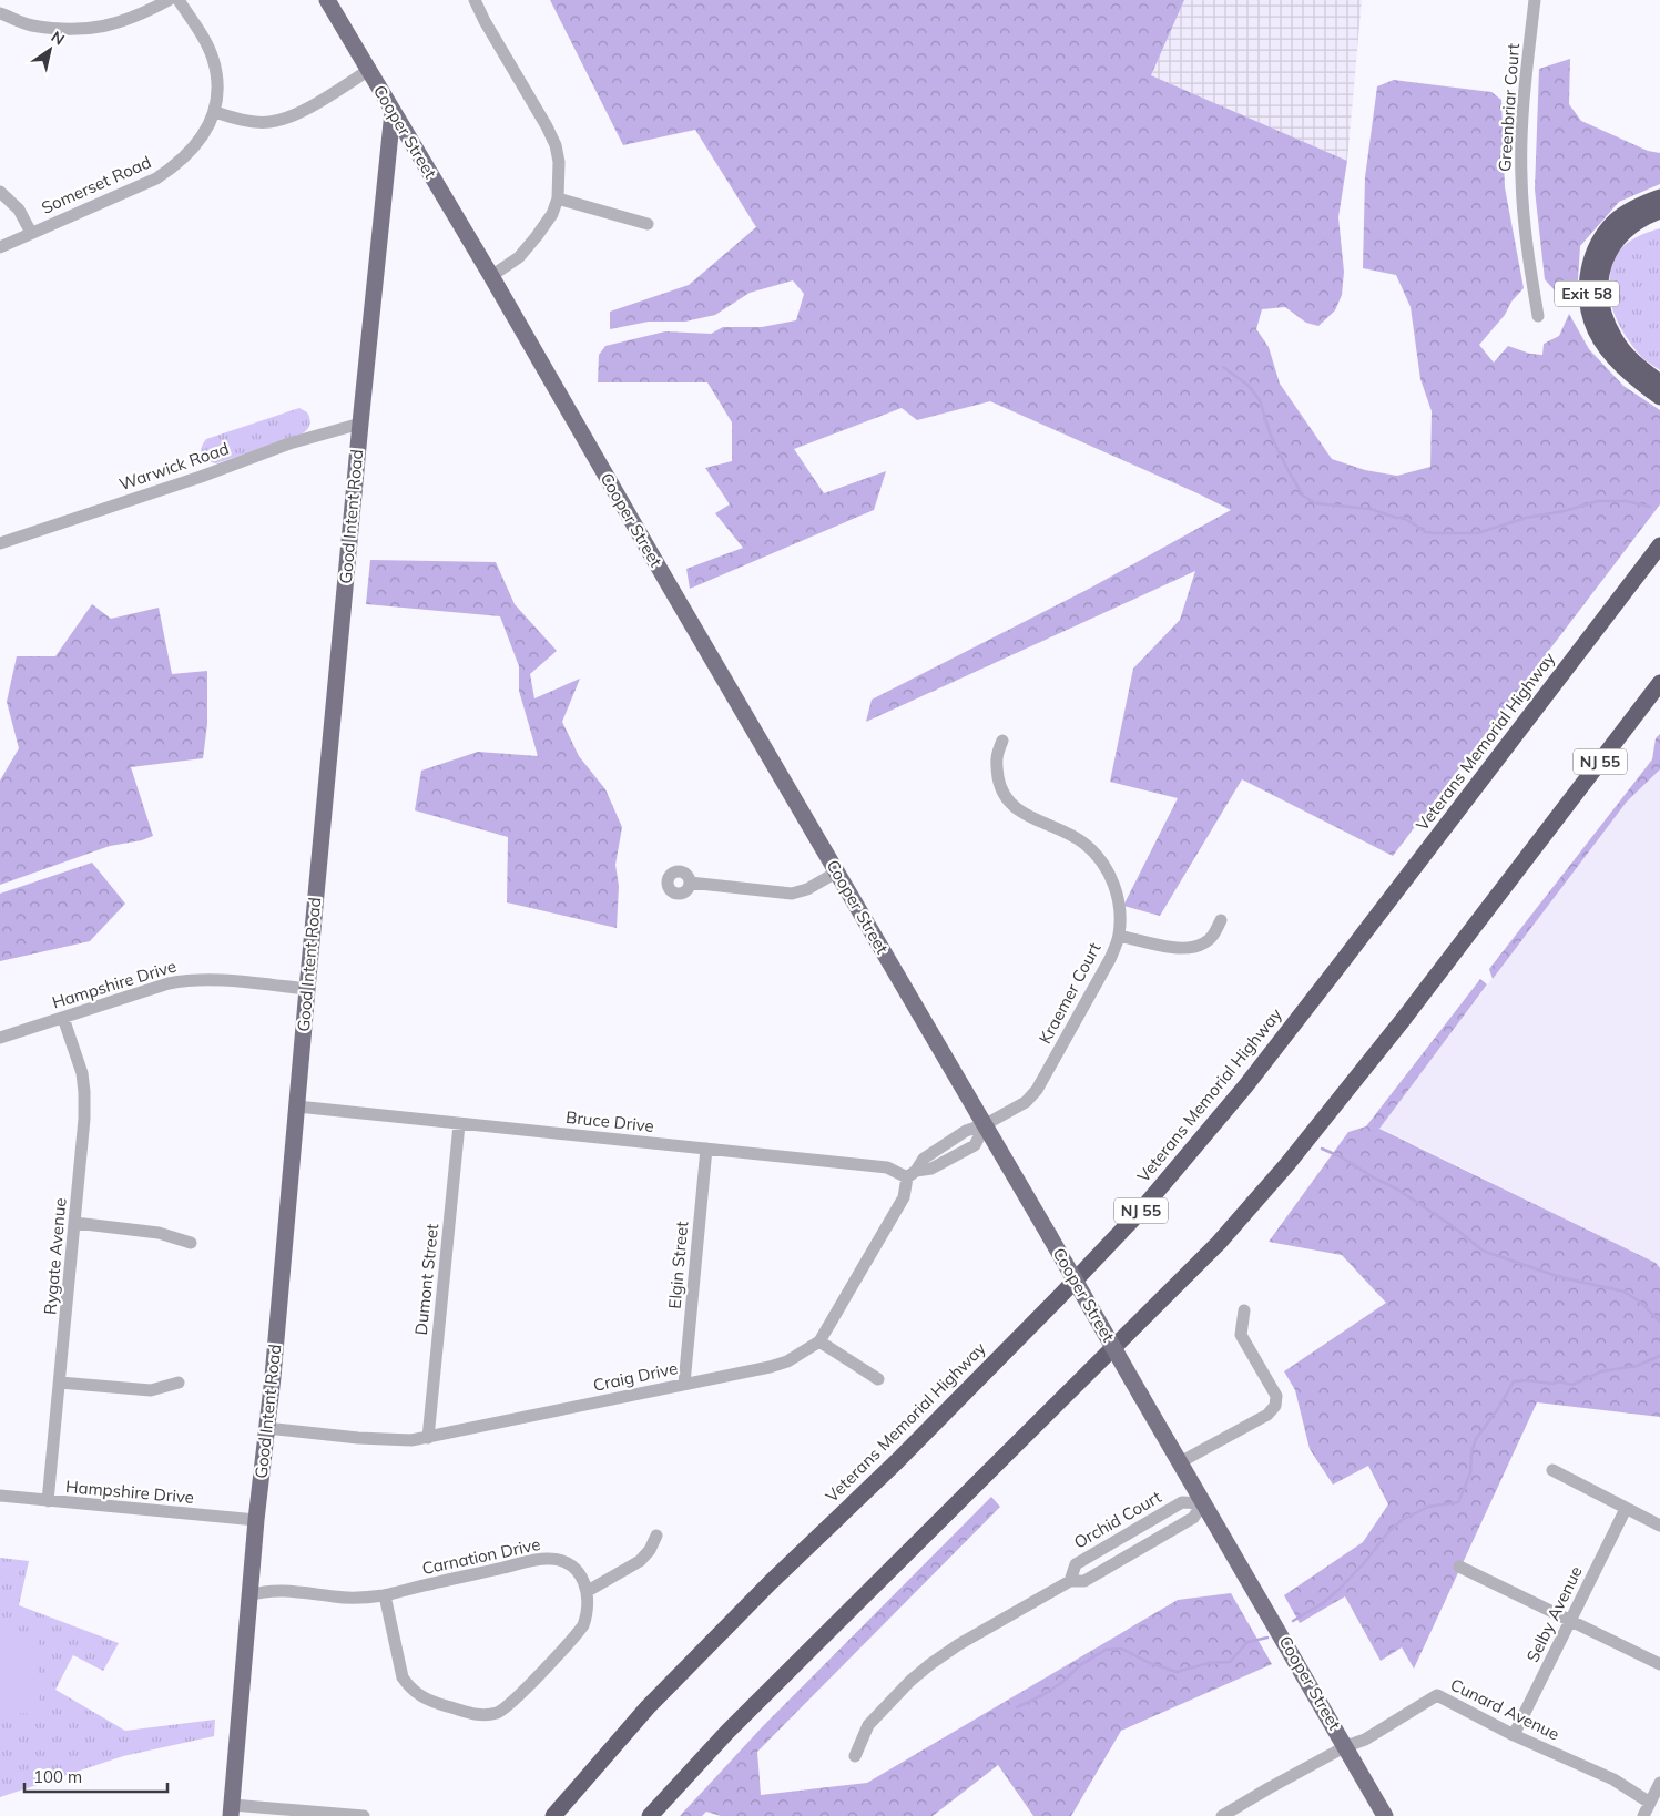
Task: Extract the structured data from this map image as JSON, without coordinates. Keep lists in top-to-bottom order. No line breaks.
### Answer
{"streets":{"highway":["Exit 58","Veterans Memorial Highway","NJ 55"],"main road":["Cooper Street","Good Intent Road"],"street":["Greenbriar Court","Somerset Road","Warwick Road","Hampshire Drive","Kraemer Court","Bruce Drive","Rygate Avenue","Elgin Street","Dumont Street","Craig Drive","Orchid Court","Carnation Drive","Selby Avenue","Cunard Avenue"]},"crossings":[["Cooper Street","Good Intent Road"],["Cooper Street","Kraemer Court"],["Cooper Street","Orchid Court"],["Cooper Street","Cunard Avenue"],["Warwick Road","Good Intent Road"],["Good Intent Road","Hampshire Drive"],["Good Intent Road","Bruce Drive"],["Good Intent Road","Craig Drive"],["Good Intent Road","Carnation Drive"],["Hampshire Drive","Rygate Avenue"],["Bruce Drive","Elgin Street"],["Bruce Drive","Dumont Street"],["Bruce Drive","Craig Drive"],["Elgin Street","Craig Drive"],["Dumont Street","Craig Drive"],["Selby Avenue","Cunard Avenue"]],"scale_bar":"100 m","north":"top right"}
